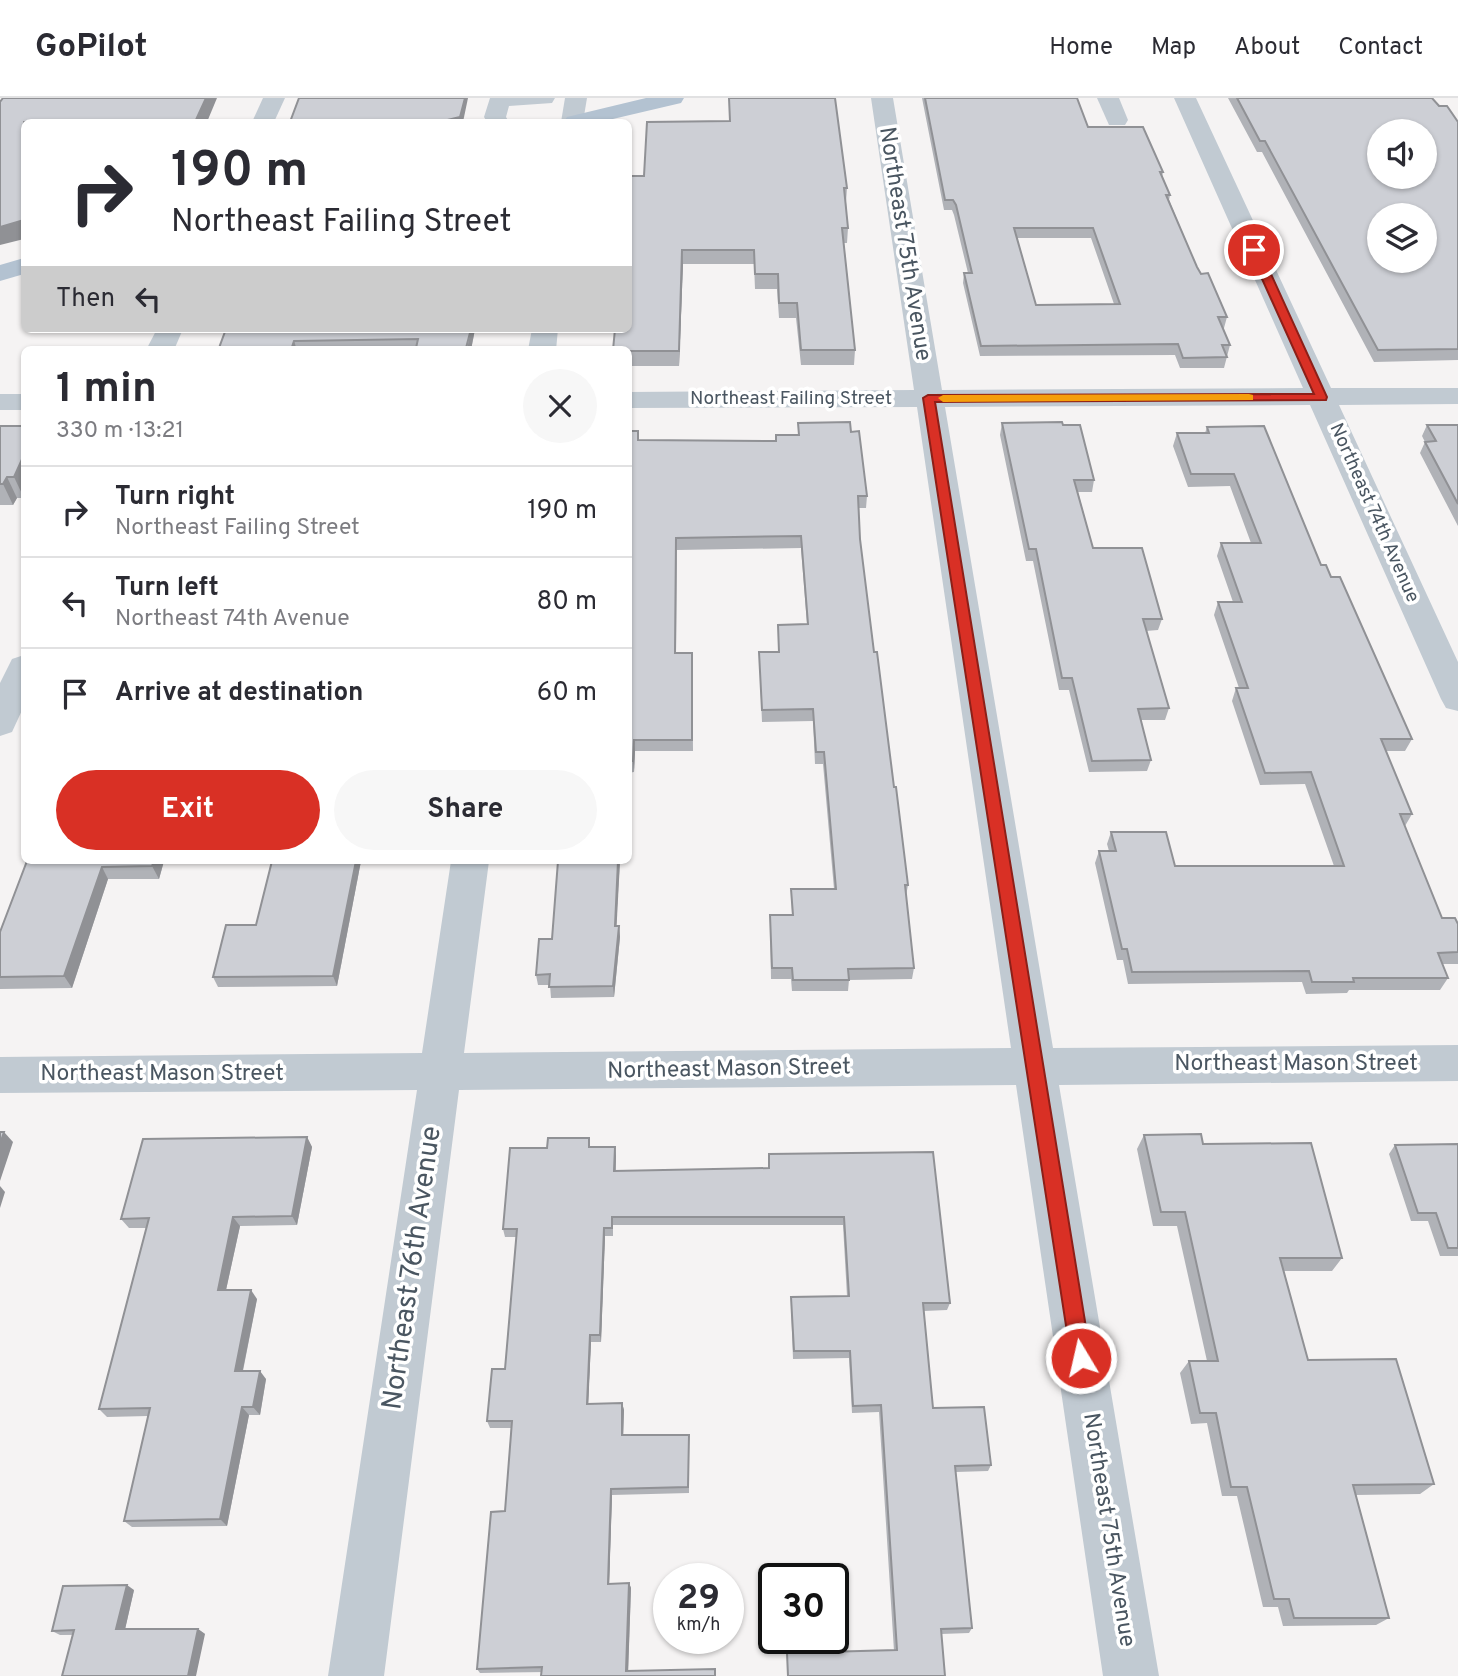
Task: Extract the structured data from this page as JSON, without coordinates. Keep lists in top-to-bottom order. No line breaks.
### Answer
{"streets":{"street":["Northeast 75th Avenue","Northeast Failing Street","Northeast 74th Avenue","Northeast Mason Street","Northeast 76th Avenue"]},"crossings":[["Northeast 75th Avenue","Northeast Failing Street"],["Northeast 75th Avenue","Northeast Mason Street"],["Northeast Failing Street","Northeast 74th Avenue"],["Northeast Mason Street","Northeast 76th Avenue"]],"page":{"header":"GoPilot","nav":["Home","Map","About","Contact"],"turn":["190 m","Northeast Failing Street"],"then":"Then","heading":["1 min","330 m · 13:21"],"list":[{"name":"Turn right","note":"Northeast Failing Street","value":"190 m"},{"name":"Turn left","note":"Northeast 74th Avenue","value":"80 m"},{"name":"Arrive at destination","value":"60 m"}],"buttons":["Exit","Share"],"speed":"29 km/h","limit":"30"}}
